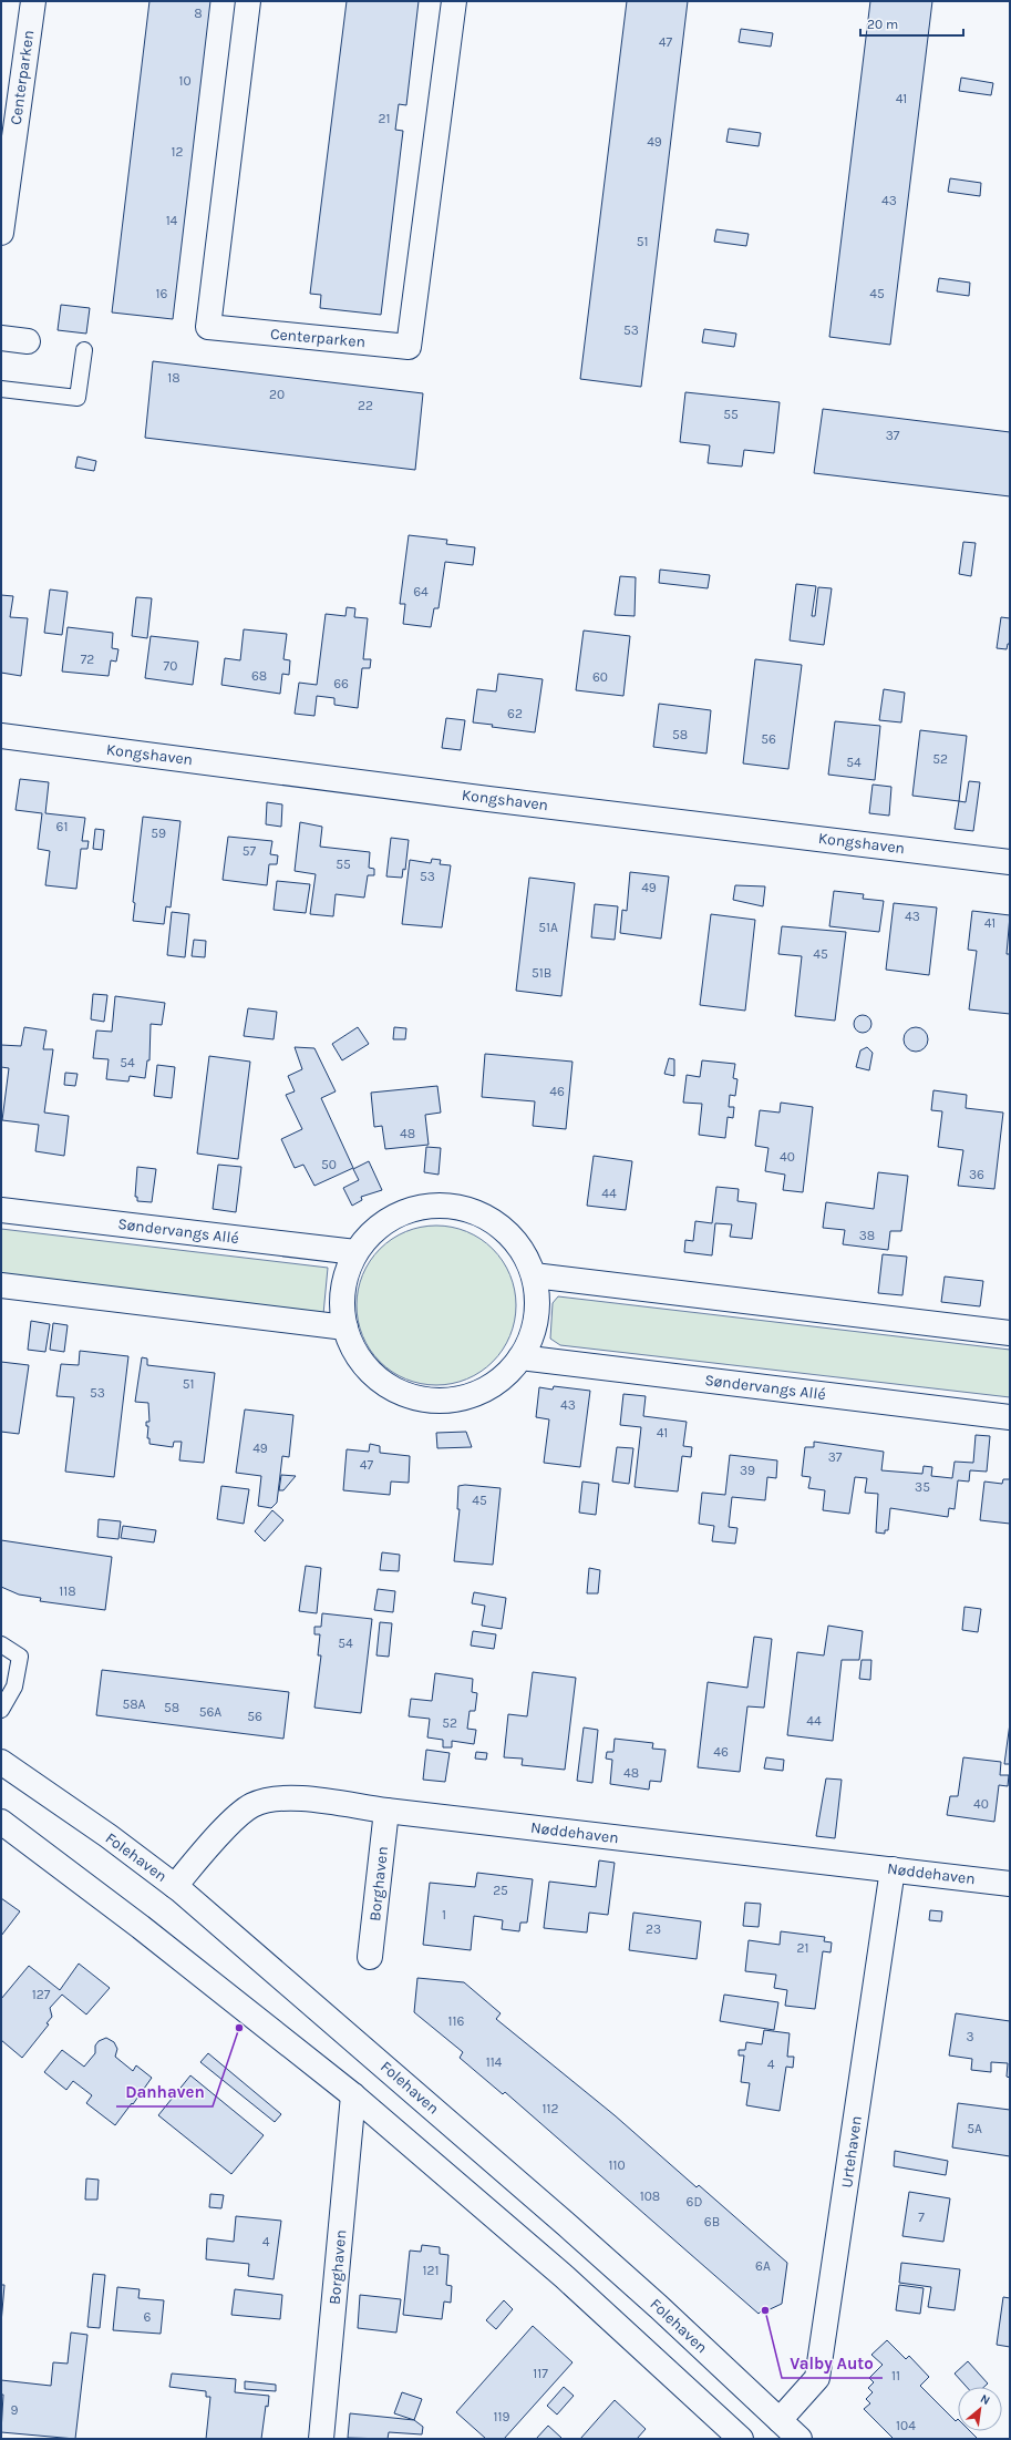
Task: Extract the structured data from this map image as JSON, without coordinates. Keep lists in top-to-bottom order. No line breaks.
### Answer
{"streets":{"street":["Centerparken","Kongshaven","Søndervangs Allé","Nøddehaven","Folehaven","Borghaven","Urtehaven"]},"crossings":[["Nøddehaven","Folehaven"],["Nøddehaven","Borghaven"],["Nøddehaven","Urtehaven"],["Folehaven","Urtehaven"]],"places":["Danhaven","Valby Auto"],"house_numbers":["8","47","10","41","21","49","12","43","14","51","16","45","53","18","20","22","55","37","64","72","70","68","60","66","62","58","56","52","54","61","59","57","55","53","49","43","41","51A","45","51B","54","46","48","40","50","36","44","38","51","53","43","41","49","37","47","39","35","45","118","54","58A","58","56A","56","44","52","46","48","40","25","1","23","21","127","116","3","114","4","112","5A","110","108","6D","7","6B","4","6A","121","6","117","11","9","119","104"],"scale_bar":"20 m","north":"top right"}
